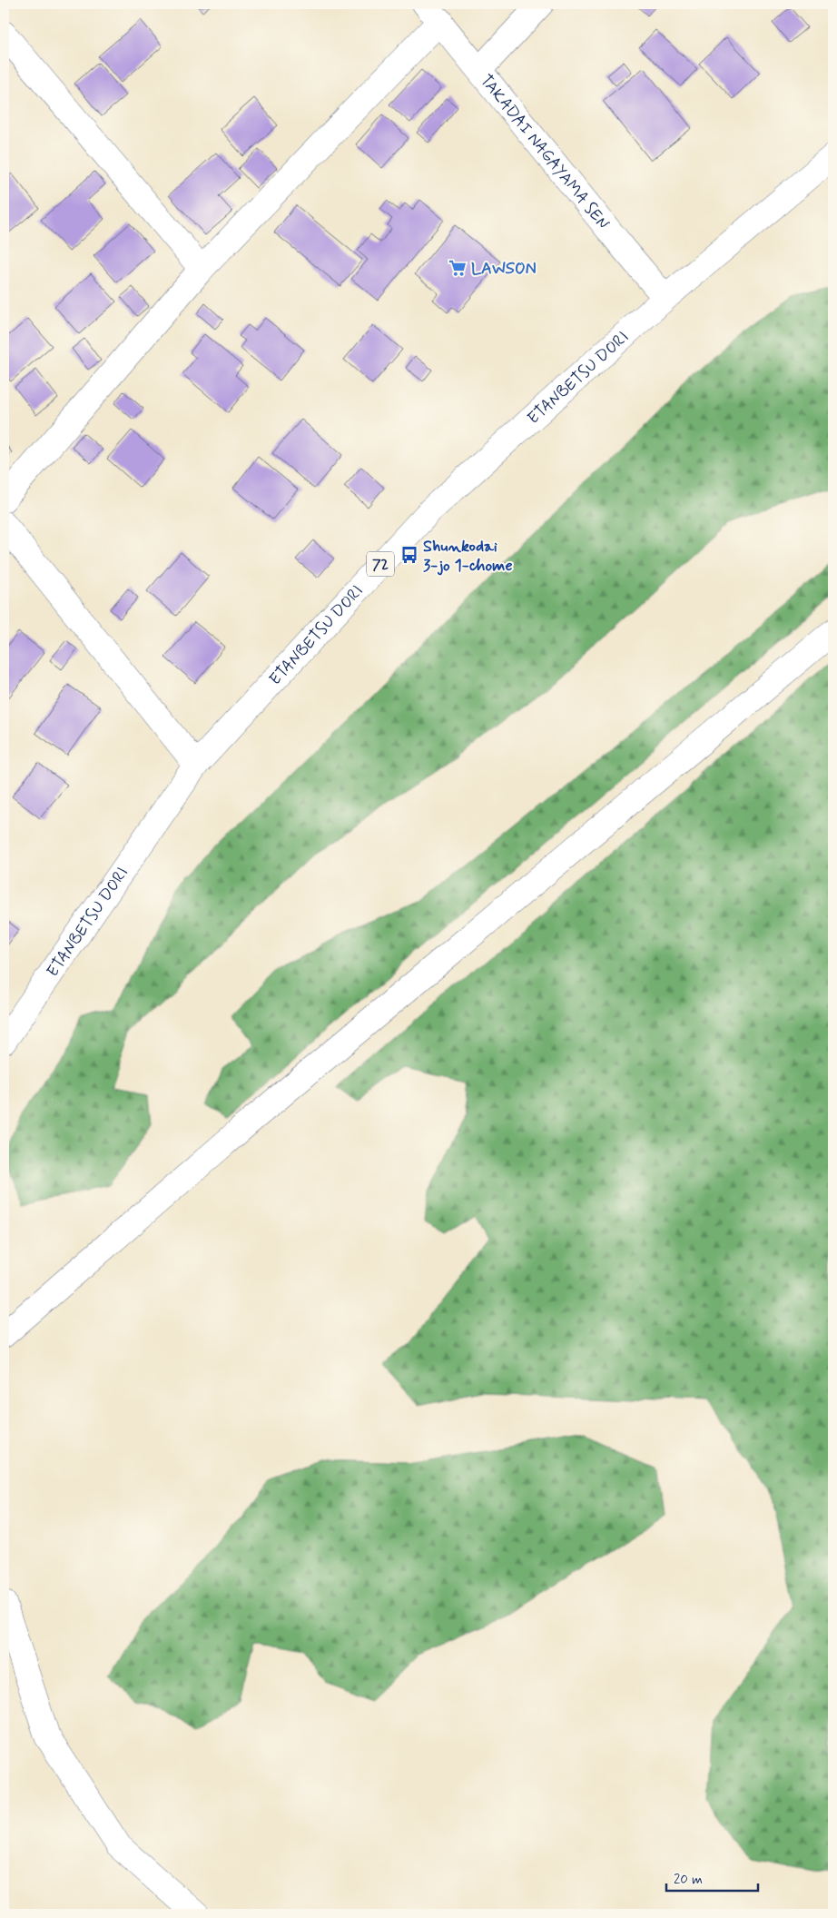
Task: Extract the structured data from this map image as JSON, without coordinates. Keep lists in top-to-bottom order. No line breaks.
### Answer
{"streets":{"street":["TAKADAI NAGAYAMA SEN","ETANBETSU DORI","72"]},"crossings":[["TAKADAI NAGAYAMA SEN","ETANBETSU DORI"]],"places":{"supermarket":["LAWSON"],"bus stop":["Shunkodai 3-jo 1-chome"]},"scale_bar":"20 m"}
